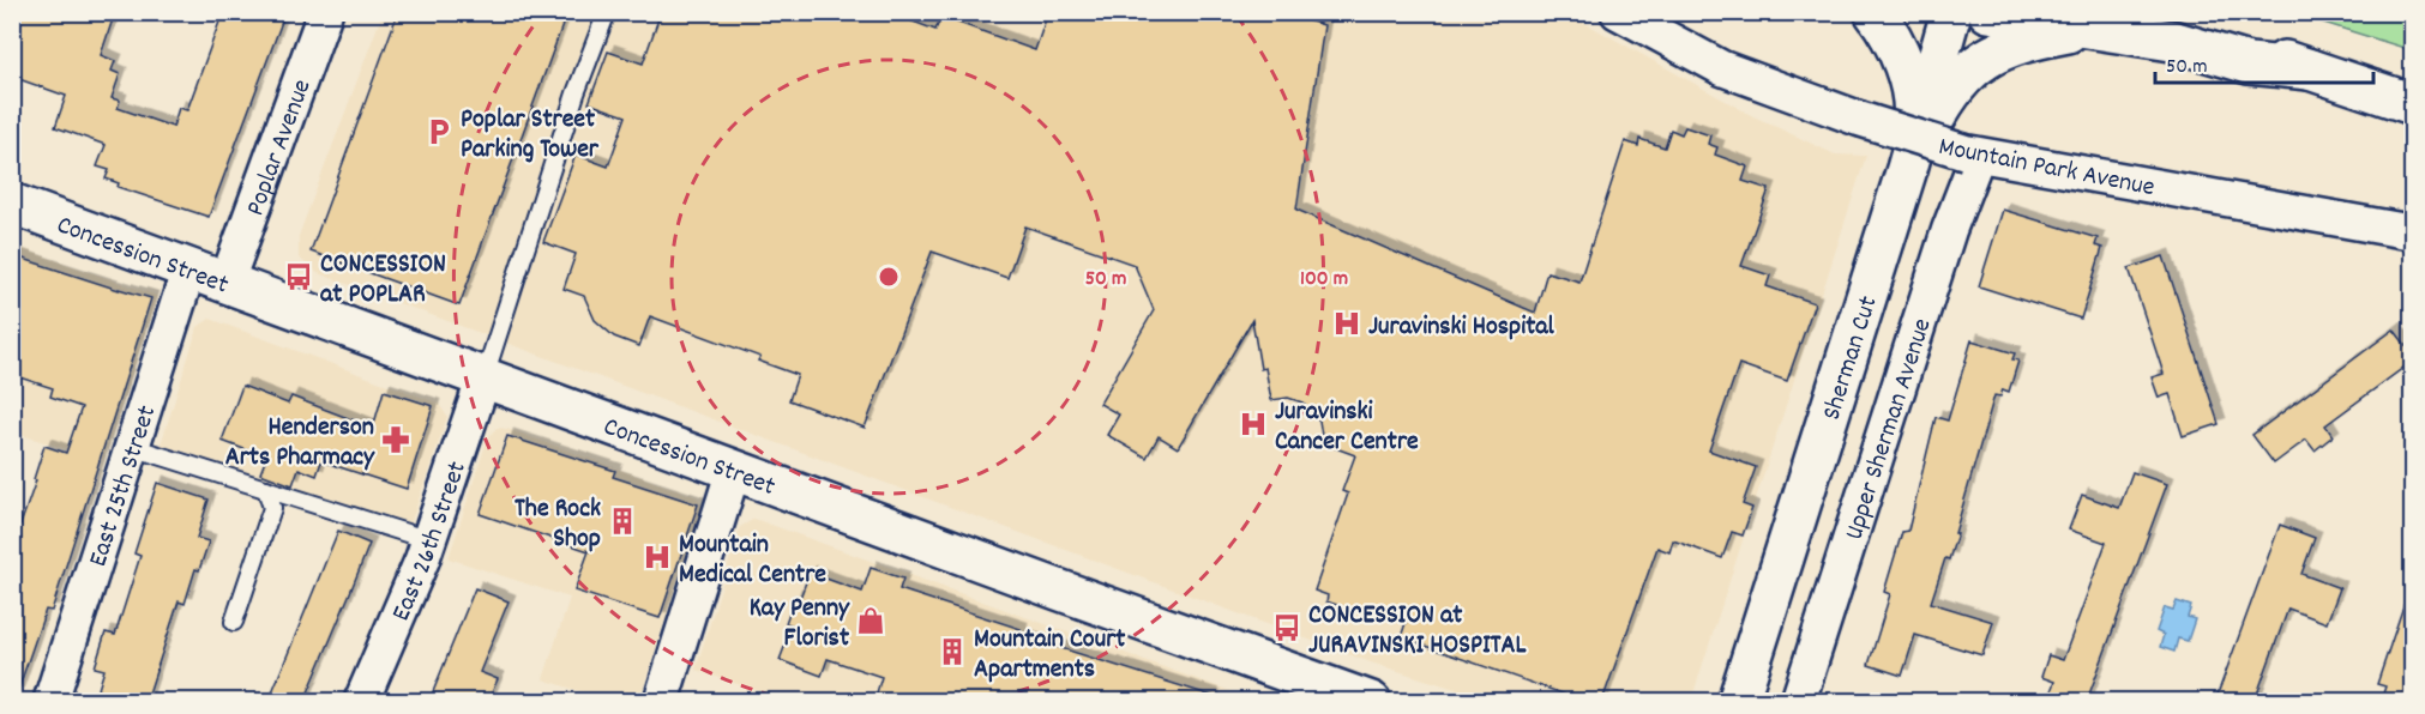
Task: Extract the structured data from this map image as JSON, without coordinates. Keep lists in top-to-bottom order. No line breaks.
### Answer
{"streets":{"main road":["Concession Street","Sherman Cut"],"street":["Poplar Avenue","Mountain Park Avenue","Upper Sherman Avenue","East 25th Street","East 26th Street"]},"crossings":[["Poplar Avenue","Concession Street"],["Mountain Park Avenue","Upper Sherman Avenue"],["Concession Street","East 25th Street"],["Concession Street","East 26th Street"]],"places":{"parking":["Poplar Street Parking Tower"],"bus stop":["CONCESSION at POPLAR","CONCESSION at JURAVINSKI HOSPITAL"],"hospital":["Juravinski Hospital","Juravinski Cancer Centre","Mountain Medical Centre"],"pharmacy":["Henderson Arts Pharmacy"],"building":["The Rock Shop","Mountain Court Apartments"],"shop":["Kay Penny Florist"]},"scale_bar":"50 m","rings":["50 m","100 m"]}
